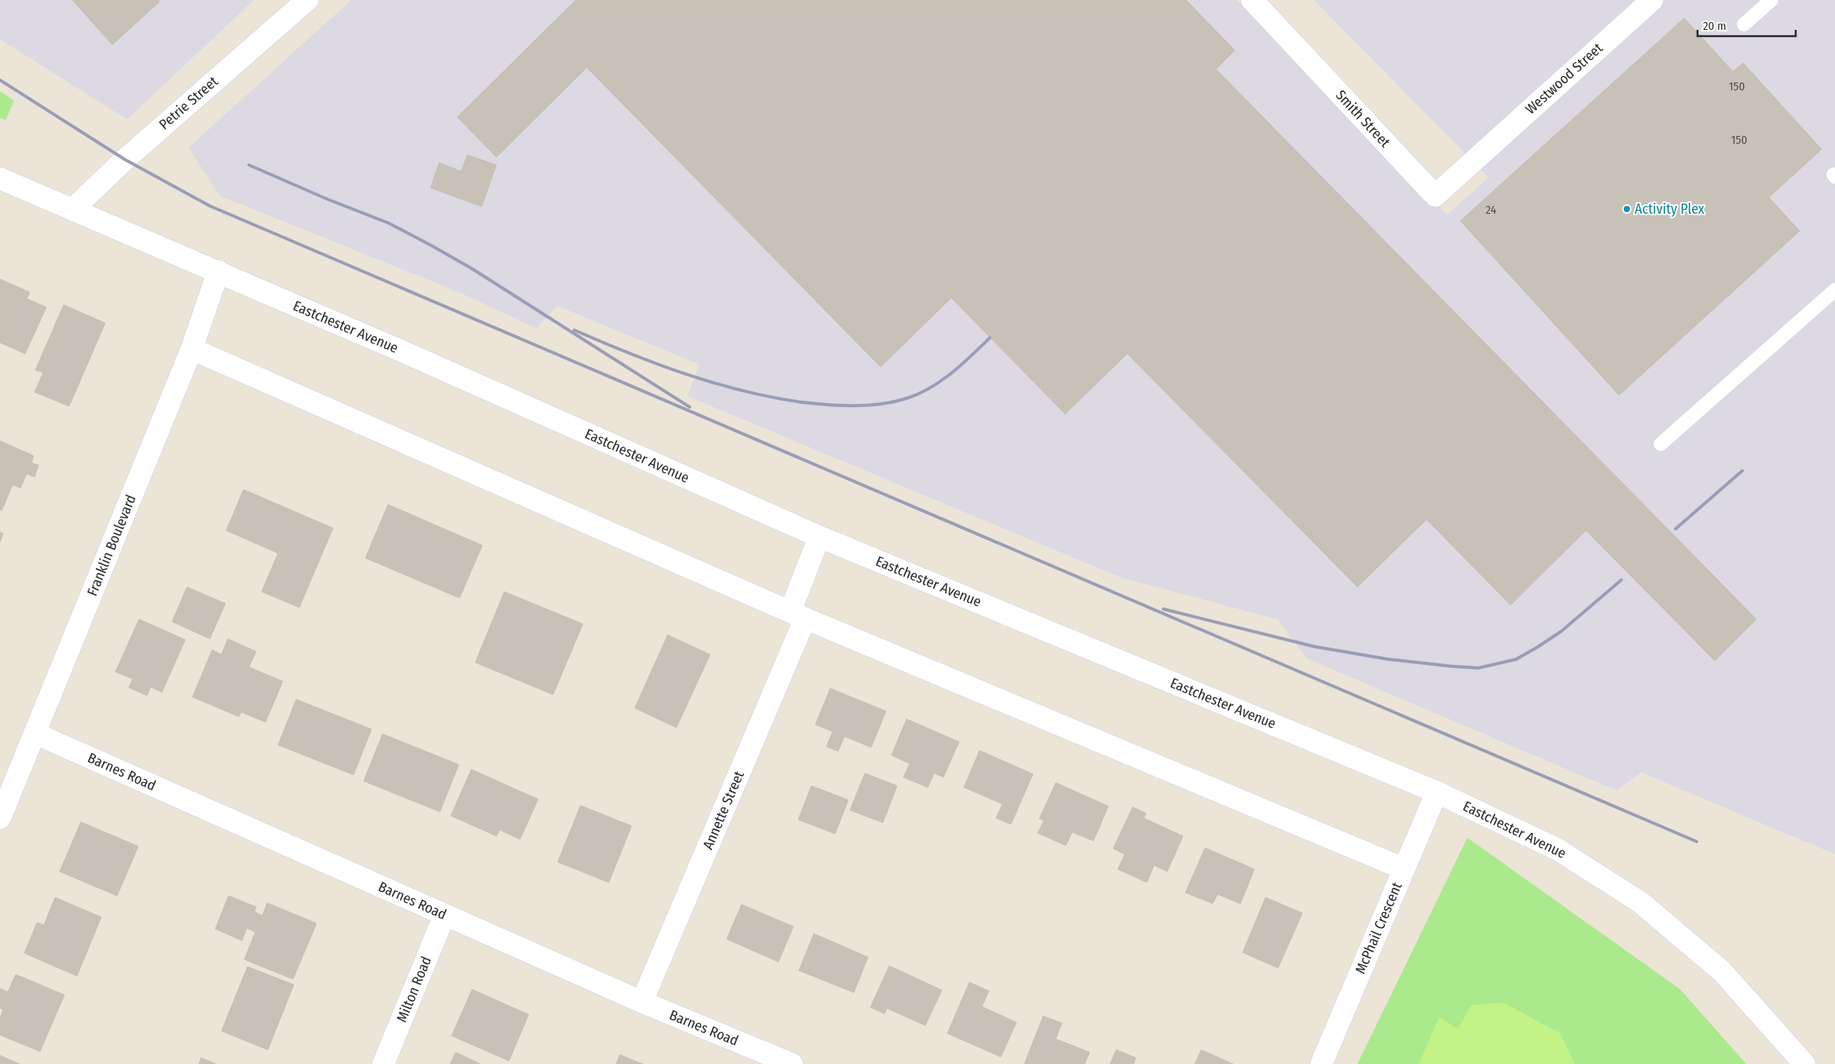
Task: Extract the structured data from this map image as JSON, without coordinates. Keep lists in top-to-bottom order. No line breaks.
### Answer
{"streets":{"street":["Westwood Street","Petrie Street","Smith Street","Eastchester Avenue","Franklin Boulevard","Barnes Road","Annette Street","McPhail Crescent","Milton Road"]},"crossings":[["Westwood Street","Smith Street"],["Petrie Street","Eastchester Avenue"],["Eastchester Avenue","Franklin Boulevard"],["Eastchester Avenue","Annette Street"],["Eastchester Avenue","McPhail Crescent"],["Franklin Boulevard","Barnes Road"],["Barnes Road","Annette Street"],["Barnes Road","Milton Road"]],"places":["Activity Plex"],"house_numbers":["150","150","24"],"scale_bar":"20 m"}
